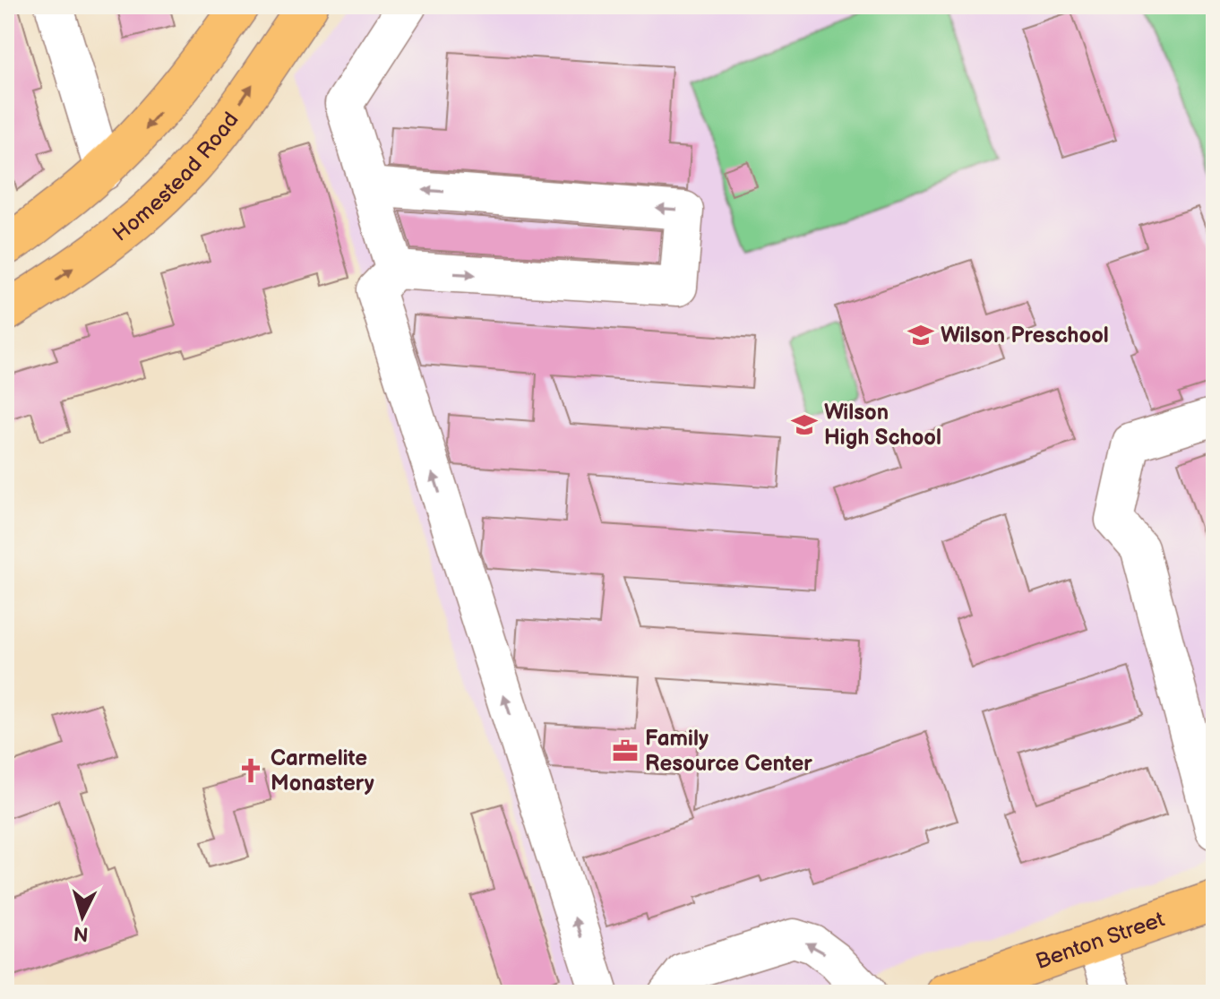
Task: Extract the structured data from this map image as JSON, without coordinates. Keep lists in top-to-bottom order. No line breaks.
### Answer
{"streets":{"main road":["Homestead Road","Benton Street"]},"places":{"school or university":["Wilson Preschool","Wilson High School"],"office":["Family Resource Center"],"church":["Carmelite Monastery"]},"north":"bottom"}
